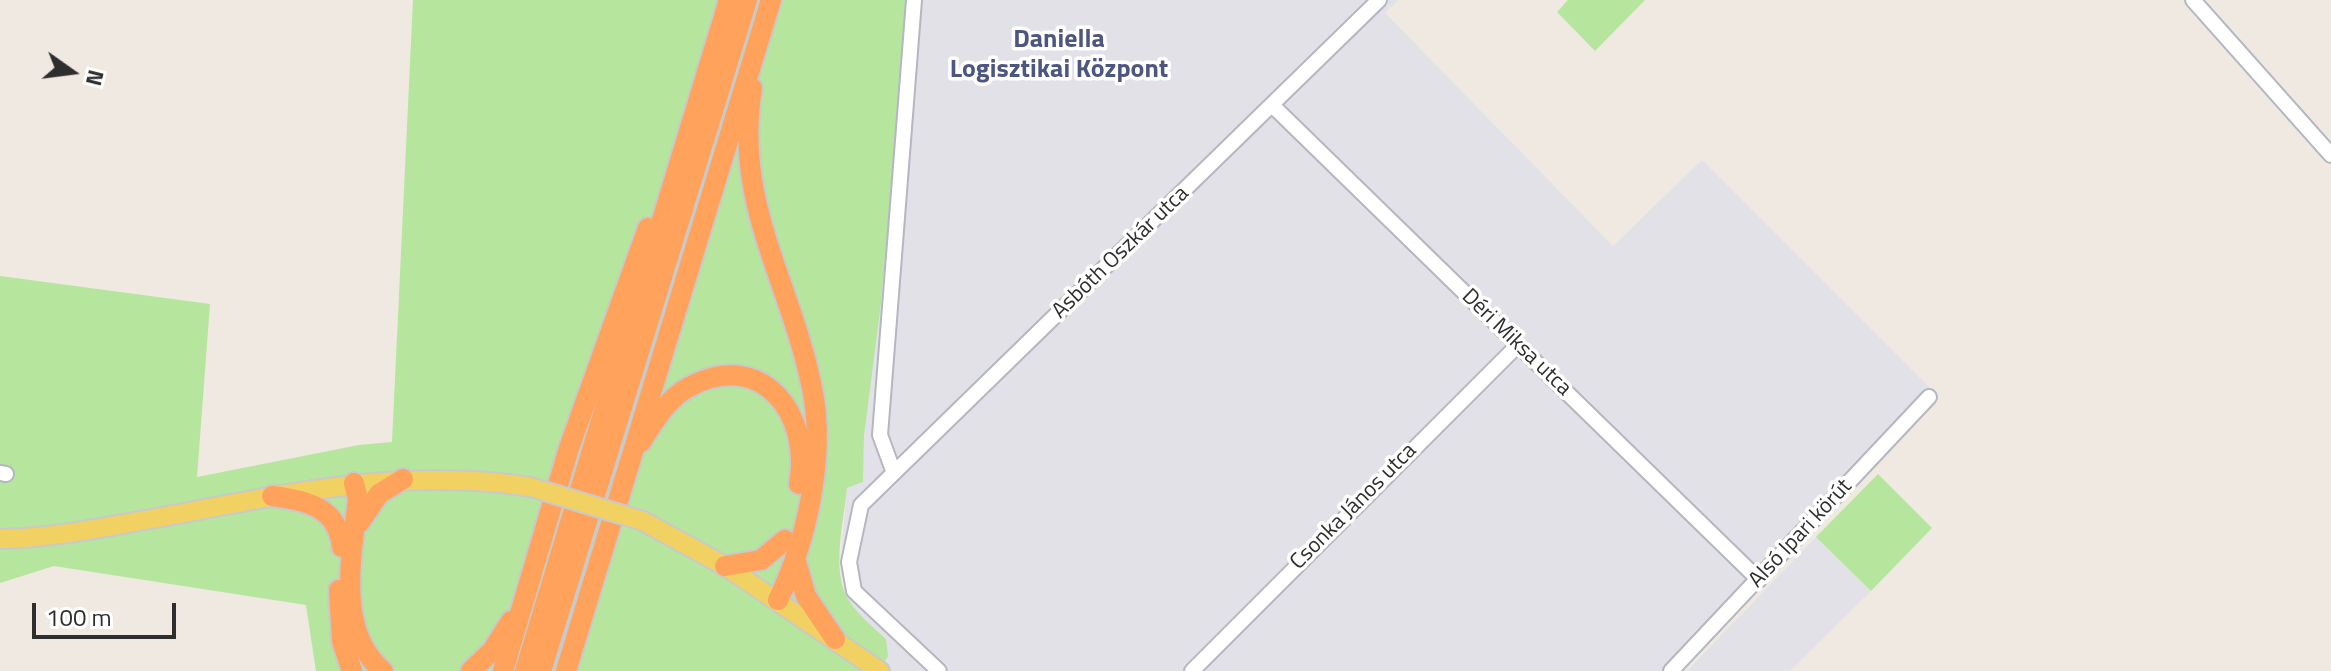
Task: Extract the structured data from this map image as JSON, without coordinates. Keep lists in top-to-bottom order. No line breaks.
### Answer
{"streets":{"street":["Asbóth Oszkár utca","Déri Miksa utca","Csonka János utca","Alsó Ipari körút"]},"crossings":[["Asbóth Oszkár utca","Déri Miksa utca"],["Déri Miksa utca","Csonka János utca"],["Déri Miksa utca","Alsó Ipari körút"]],"districts":["Daniella Logisztikai Központ"],"scale_bar":"100 m","north":"right"}
